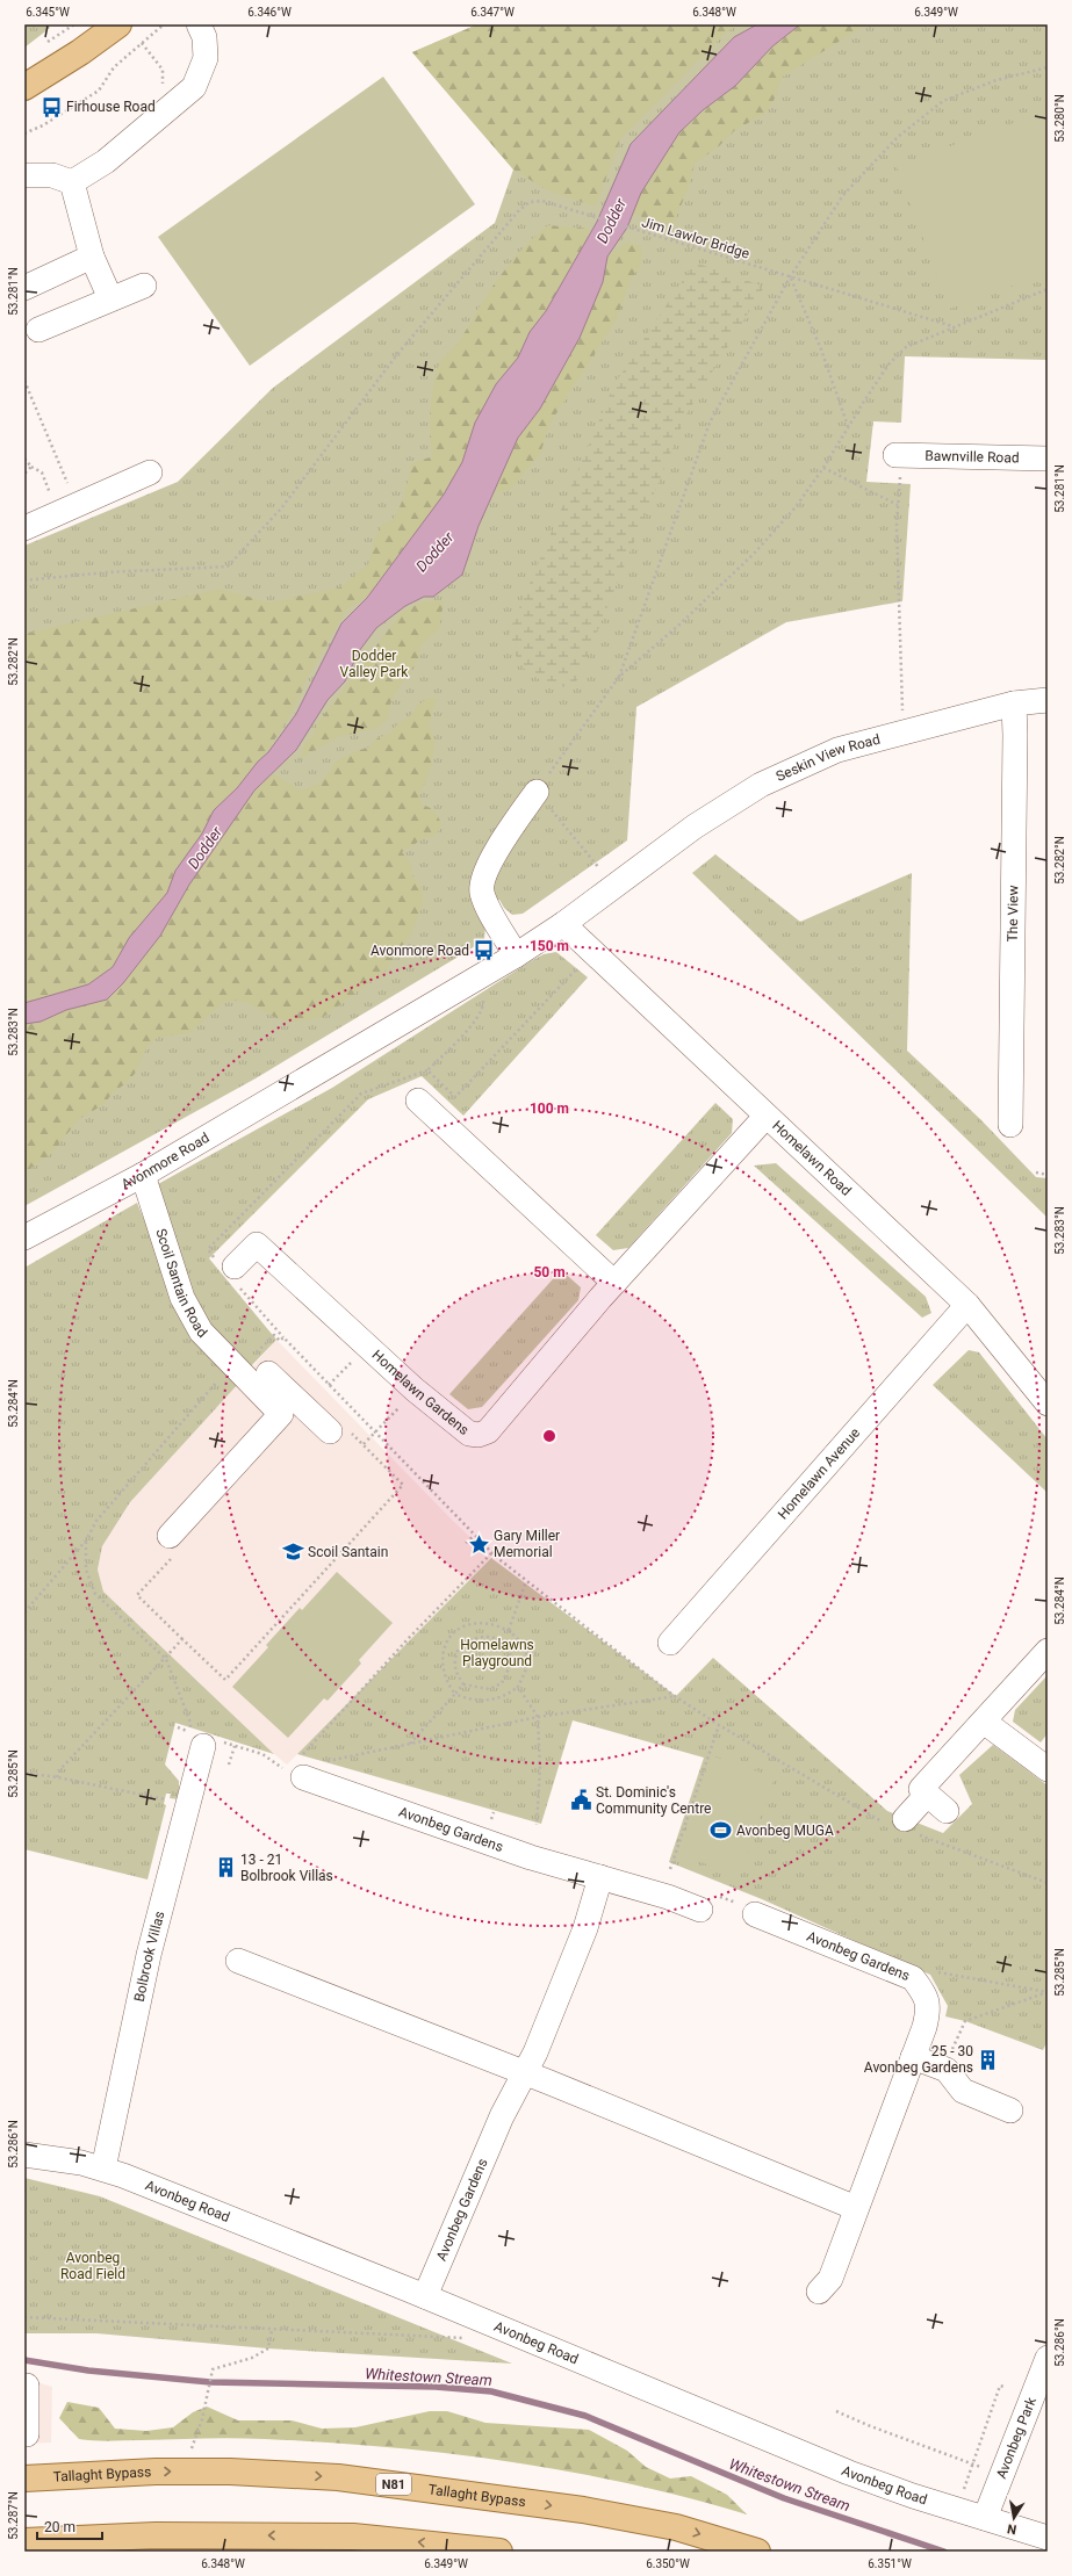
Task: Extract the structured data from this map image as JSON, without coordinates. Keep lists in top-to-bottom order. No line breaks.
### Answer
{"streets":{"main road":["Tallaght Bypass","N81"],"street":["Bawnville Road","Seskin View Road","The View","Homelawn Road","Avonmore Road","Scoil Santain Road","Homelawn Gardens","Homelawn Avenue","Avonbeg Gardens","Bolbrook Villas","Avonbeg Road","Avonbeg Park"],"path":["Jim Lawlor Bridge"]},"crossings":[["Seskin View Road","The View"],["Seskin View Road","Avonmore Road"],["Homelawn Road","Avonmore Road"],["Homelawn Road","Homelawn Gardens"],["Homelawn Road","Homelawn Avenue"],["Avonmore Road","Scoil Santain Road"],["Avonbeg Gardens","Avonbeg Road"],["Bolbrook Villas","Avonbeg Road"],["Avonbeg Road","Avonbeg Park"]],"water":["Dodder","Whitestown Stream"],"parks":["Dodder Valley Park","Homelawns Playground","Avonbeg Road Field"],"places":{"bus stop":["Firhouse Road","Avonmore Road"],"place":["Gary Miller Memorial"],"school or university":["Scoil Santain"],"public building":["St. Dominic's Community Centre"],"sports":["Avonbeg MUGA"],"building":["13 - 21 Bolbrook Villas","25 - 30 Avonbeg Gardens"]},"scale_bar":"20 m","north":"bottom","coordinates":["6.345°W","6.346°W","6.347°W","6.348°W","6.349°W","53.280°N","53.281°N","53.282°N","53.283°N","53.284°N","53.285°N","53.286°N","53.287°N","6.350°W","6.351°W"],"rings":["150 m","100 m","50 m"]}
